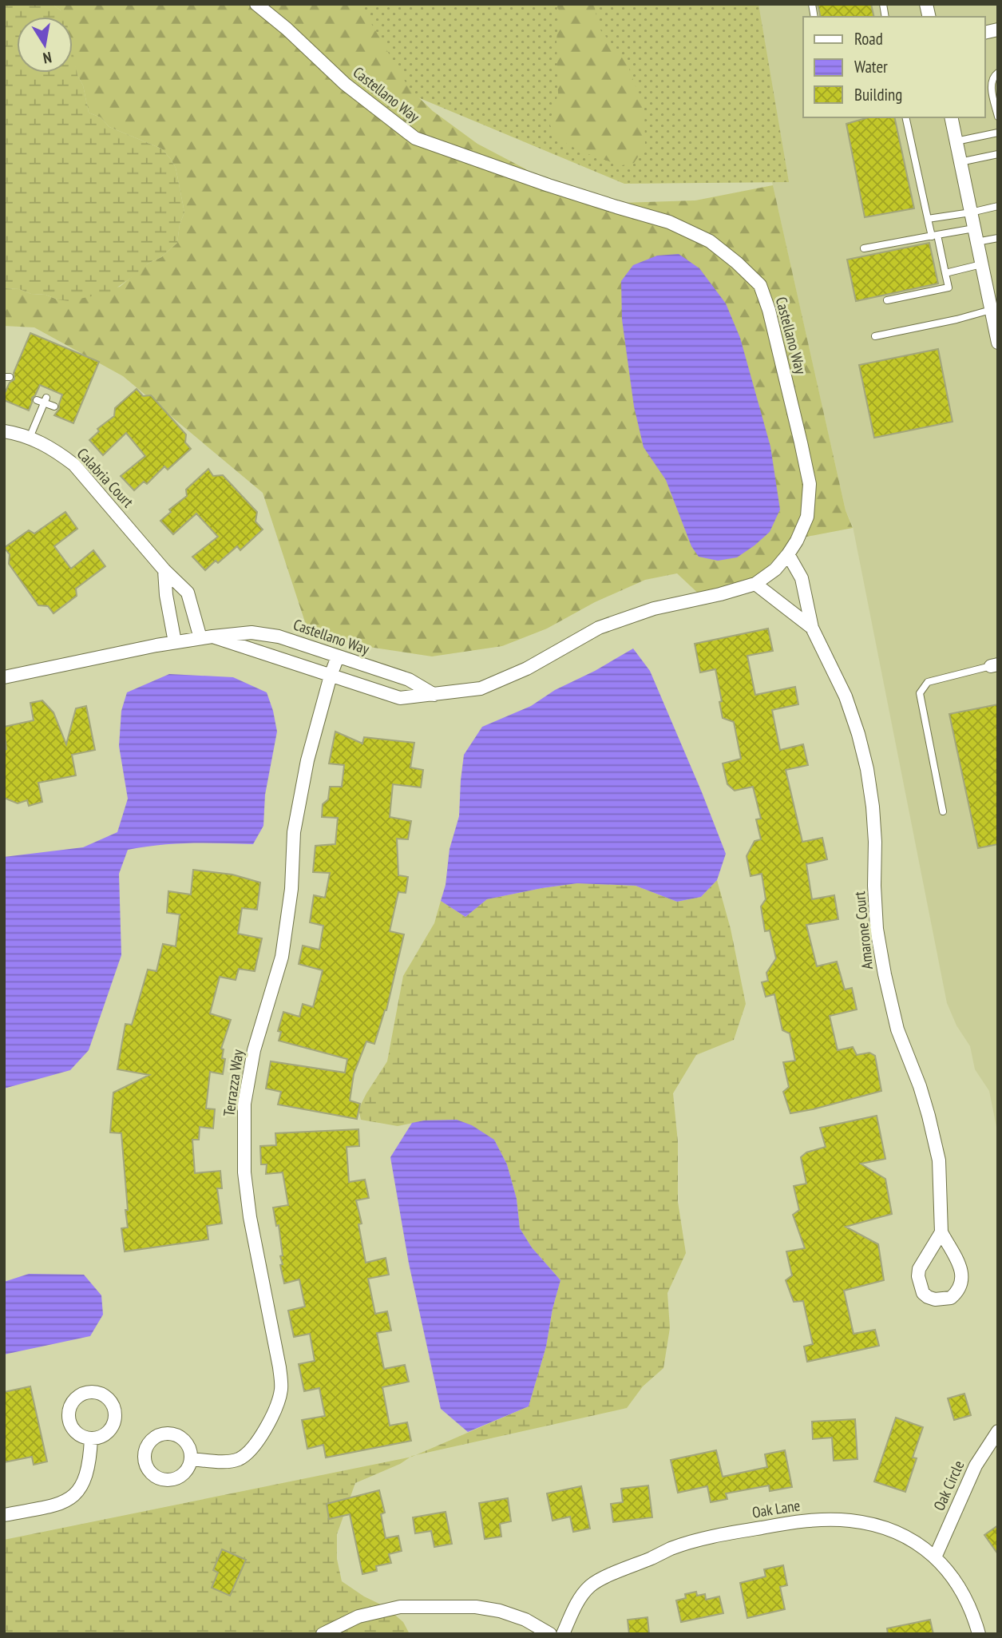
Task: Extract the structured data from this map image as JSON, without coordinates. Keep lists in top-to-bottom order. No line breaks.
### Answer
{"streets":{"street":["Castellano Way","Calabria Court","Amarone Court","Terrazza Way","Oak Circle","Oak Lane"]},"crossings":[["Castellano Way","Calabria Court"],["Castellano Way","Terrazza Way"],["Oak Circle","Oak Lane"]],"legend":["Road","Water","Building"],"north":"bottom"}
